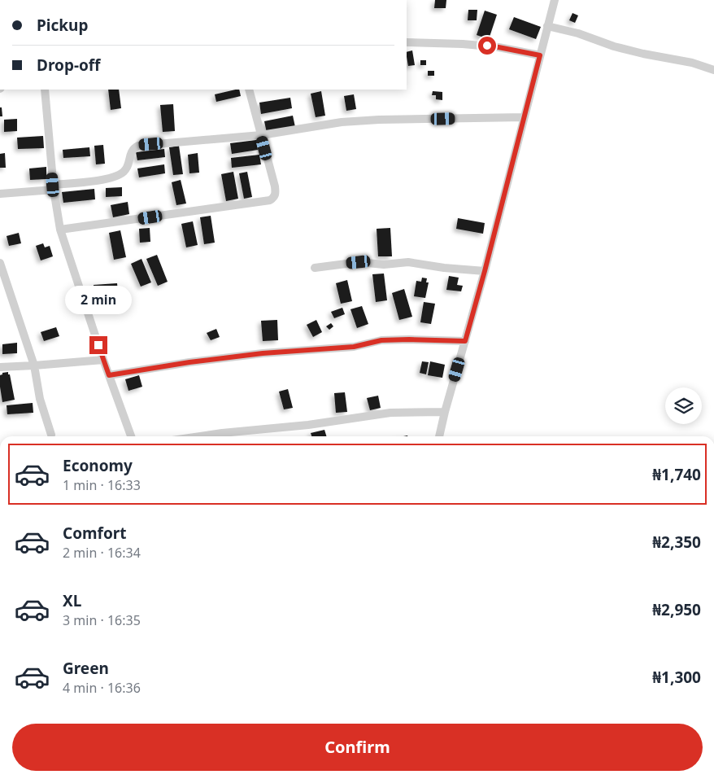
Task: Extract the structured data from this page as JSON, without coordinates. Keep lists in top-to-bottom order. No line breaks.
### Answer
{"page":{"banner":["Pickup","Drop-off"],"bubble":"2 min","list":[{"name":"Economy","note":"1 min · 16:33","value":"₦1,740"},{"name":"Comfort","note":"2 min · 16:34","value":"₦2,350"},{"name":"XL","note":"3 min · 16:35","value":"₦2,950"},{"name":"Green","note":"4 min · 16:36","value":"₦1,300"}],"buttons":"Confirm"}}
